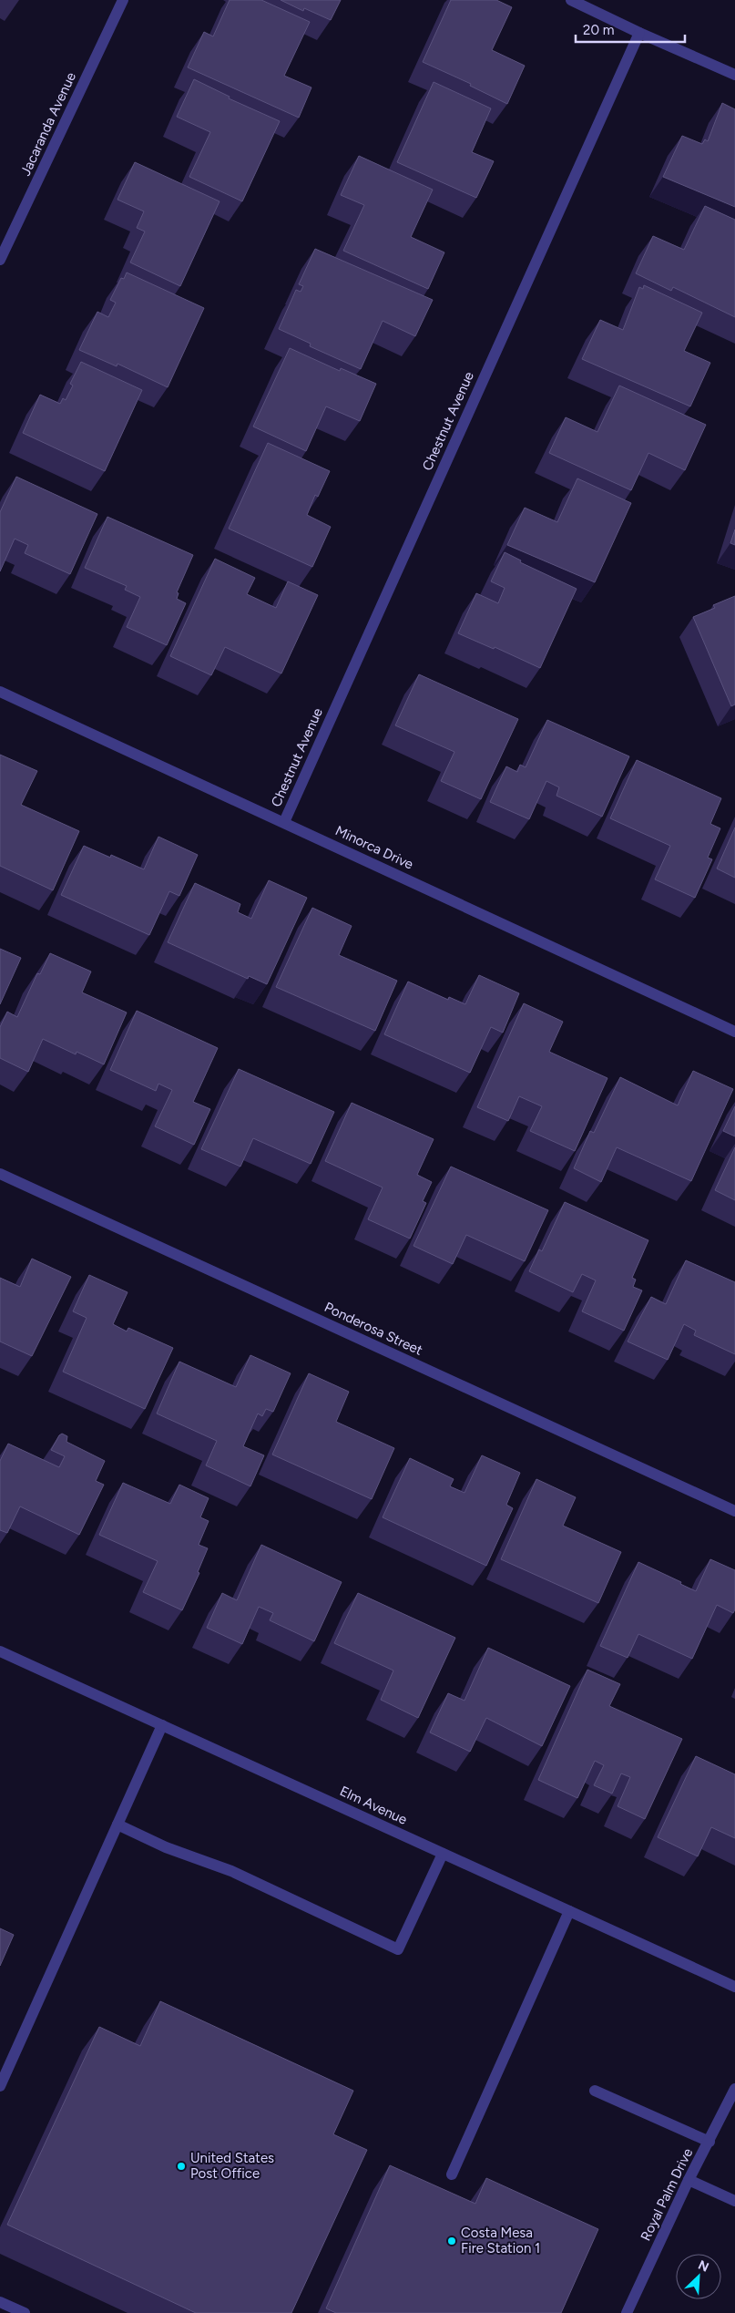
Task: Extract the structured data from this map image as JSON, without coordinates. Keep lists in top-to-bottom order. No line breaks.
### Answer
{"streets":{"street":["Jacaranda Avenue","Chestnut Avenue","Minorca Drive","Ponderosa Street","Elm Avenue","Royal Palm Drive"]},"crossings":[["Chestnut Avenue","Minorca Drive"]],"places":["United States Post Office","Costa Mesa Fire Station 1"],"scale_bar":"20 m","north":"top right"}
